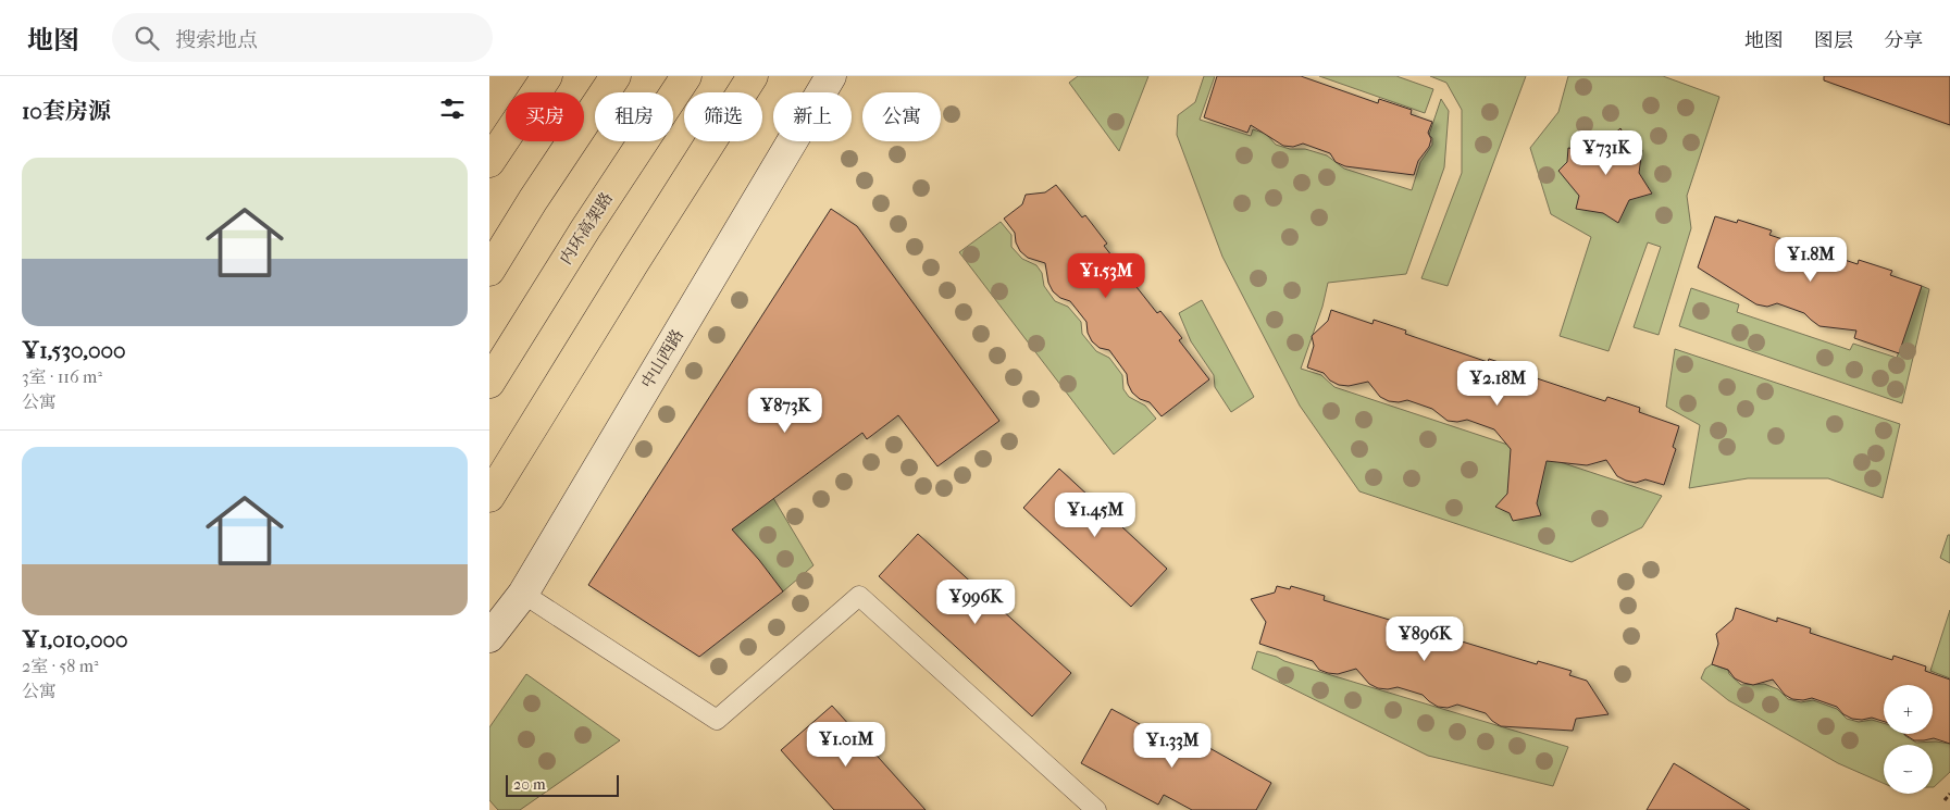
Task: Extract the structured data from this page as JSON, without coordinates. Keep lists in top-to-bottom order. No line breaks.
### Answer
{"streets":{"main road":["内环高架路"],"street":["中山西路"]},"scale_bar":"20 m","page":{"header":"地图","search":"搜索地点","nav":["地图","图层","分享"],"heading":"10套房源","chip":["买房","租房","筛选","新上","公寓"],"price":["¥731K","¥1.8M","¥1.53M","¥2.18M","¥873K","¥1.45M","¥996K","¥896K","¥1.01M","¥1.33M"],"list":[{"name":"¥1,530,000","note":"3室 · 116 m² · 公寓"},{"name":"¥1,010,000","note":"2室 · 58 m² · 公寓"}],"map_buttons":["+","−"],"scale":"20 m"}}
